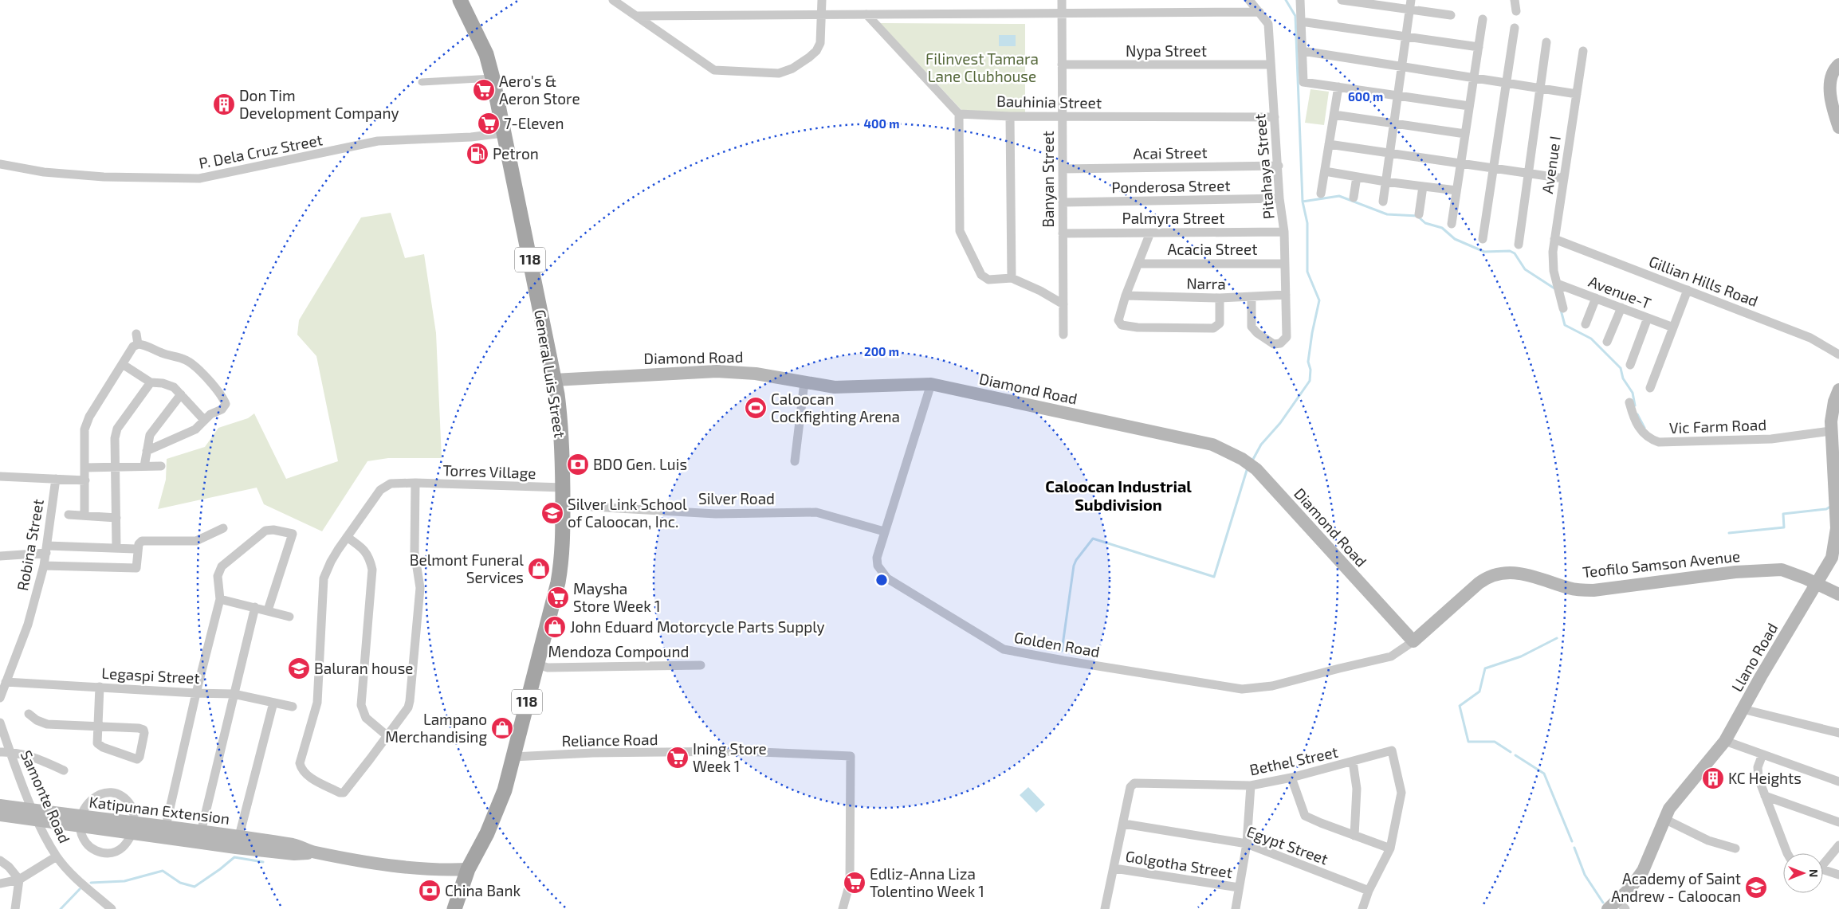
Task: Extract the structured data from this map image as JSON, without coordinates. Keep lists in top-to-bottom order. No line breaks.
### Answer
{"streets":{"main road":["118","Diamond Road","General Luis Street","Teofilo Samson Avenue","Llano Road","Katipunan Extension"],"street":["Nypa Street","Bauhinia Street","P. Dela Cruz Street","Acai Street","Avenue I","Pitahaya Street","Banyan Street","Ponderosa Street","Palmyra Street","Acacia Street","Gillian Hills Road","Narra","Avenue-T","Vic Farm Road","Torres Village","Silver Road","Robina Street","Golden Road","Mendoza Compound","Legaspi Street","Reliance Road","Bethel Street","Samonte Road","Egypt Street","Golgotha Street"]},"crossings":[["Nypa Street","Pitahaya Street"],["Nypa Street","Banyan Street"],["Bauhinia Street","Pitahaya Street"],["Bauhinia Street","Banyan Street"],["P. Dela Cruz Street","General Luis Street"],["Acai Street","Pitahaya Street"],["Acai Street","Banyan Street"],["Avenue I","Gillian Hills Road"],["Avenue I","Avenue-T"],["Pitahaya Street","Ponderosa Street"],["Pitahaya Street","Palmyra Street"],["Pitahaya Street","Acacia Street"],["Pitahaya Street","Narra"],["Banyan Street","Ponderosa Street"],["Banyan Street","Palmyra Street"],["Diamond Road","General Luis Street"],["Diamond Road","Teofilo Samson Avenue"],["Diamond Road","Golden Road"],["General Luis Street","Torres Village"],["General Luis Street","Silver Road"],["General Luis Street","Mendoza Compound"],["General Luis Street","Reliance Road"],["General Luis Street","Katipunan Extension"],["Vic Farm Road","Llano Road"],["Silver Road","Golden Road"],["Robina Street","Legaspi Street"],["Teofilo Samson Avenue","Golden Road"],["Teofilo Samson Avenue","Llano Road"],["Bethel Street","Egypt Street"],["Samonte Road","Katipunan Extension"]],"districts":["Caloocan Industrial Subdivision"],"parks":["Filinvest Tamara Lane Clubhouse"],"places":{"supermarket":["Aero's & Aeron Store","7-Eleven","Maysha Store Week 1","Ining Store Week 1","Edliz-Anna Liza Tolentino Week 1"],"building":["Don Tim Development Company","KC Heights"],"fuel station":["Petron"],"sports":["Caloocan Cockfighting Arena"],"bank":["BDO Gen. Luis","China Bank"],"school or university":["Silver Link School of Caloocan, Inc.","Baluran house","Academy of Saint Andrew - Caloocan"],"shop":["Belmont Funeral Services","John Eduard Motorcycle Parts Supply","Lampano Merchandising"]},"north":"right","rings":["600 m","400 m","200 m"]}
